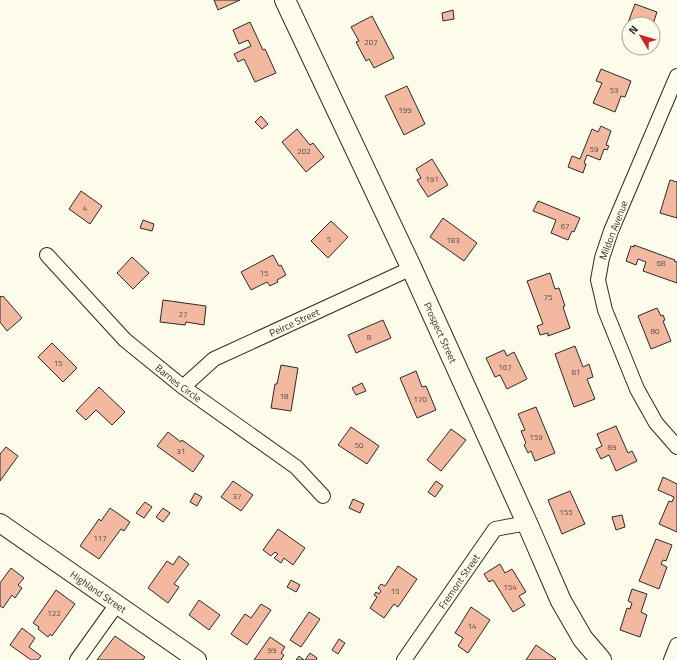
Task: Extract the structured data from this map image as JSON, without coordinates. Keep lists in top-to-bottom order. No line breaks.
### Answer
{"streets":{"main road":["Prospect Street"],"street":["Mildon Avenue","Peirce Street","Barnes Circle","Fremont Street","Highland Street"]},"crossings":[["Peirce Street","Prospect Street"],["Peirce Street","Barnes Circle"],["Prospect Street","Fremont Street"]],"house_numbers":["207","53","199","59","202","191","4","67","5","183","68","15","75","27","80","8","15","167","81","18","170","159","50","89","31","37","155","117","154","15","122","14","99"],"north":"top left"}
